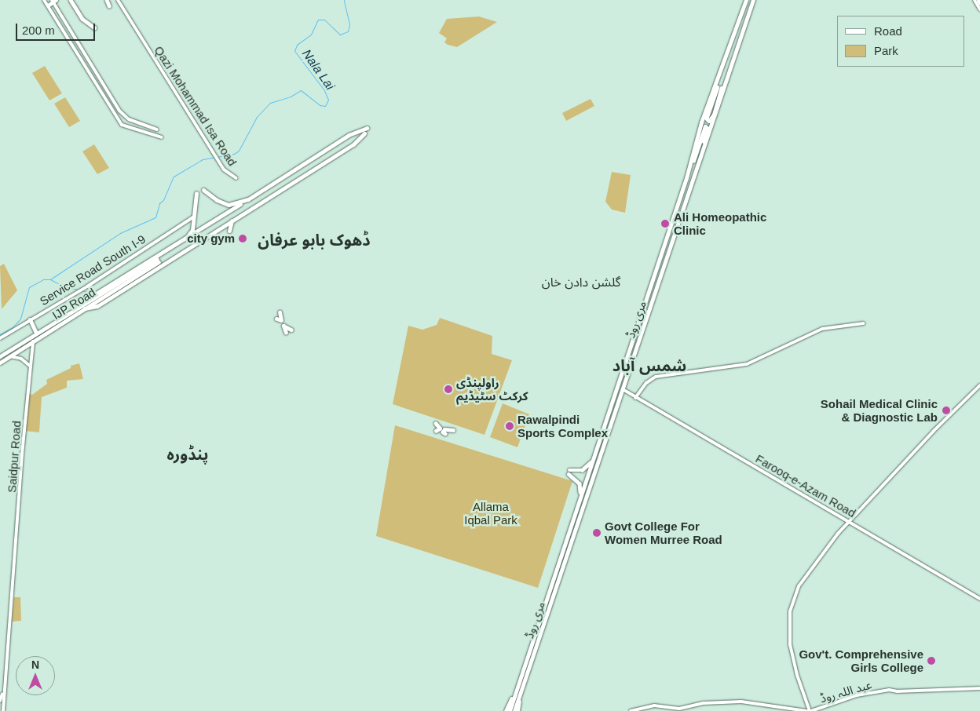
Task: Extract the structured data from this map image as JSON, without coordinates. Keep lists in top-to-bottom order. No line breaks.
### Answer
{"streets":{"highway":["IJP Road"],"main road":["مری روڈ"],"street":["Qazi Mohammad Isa Road","Service Road South I-9","Saidpur Road","Farooq-e-Azam Road","عبد اللہ روڈ"]},"crossings":[["IJP Road","Saidpur Road"],["مری روڈ","Farooq-e-Azam Road"]],"districts":["ڈھوک بابو عرفان","گلشن دادن خان","شمس آباد","پنڈورہ"],"water":["Nala Lai"],"parks":["Allama Iqbal Park"],"places":["Ali Homeopathic Clinic","city gym","راولپنڈی کرکٹ سٹیڈیم","Sohail Medical Clinic & Diagnostic Lab","Rawalpindi Sports Complex","Govt College For Women Murree Road","Gov't. Comprehensive Girls College"],"legend":["Road","Park"],"scale_bar":"200 m","north":"top"}
